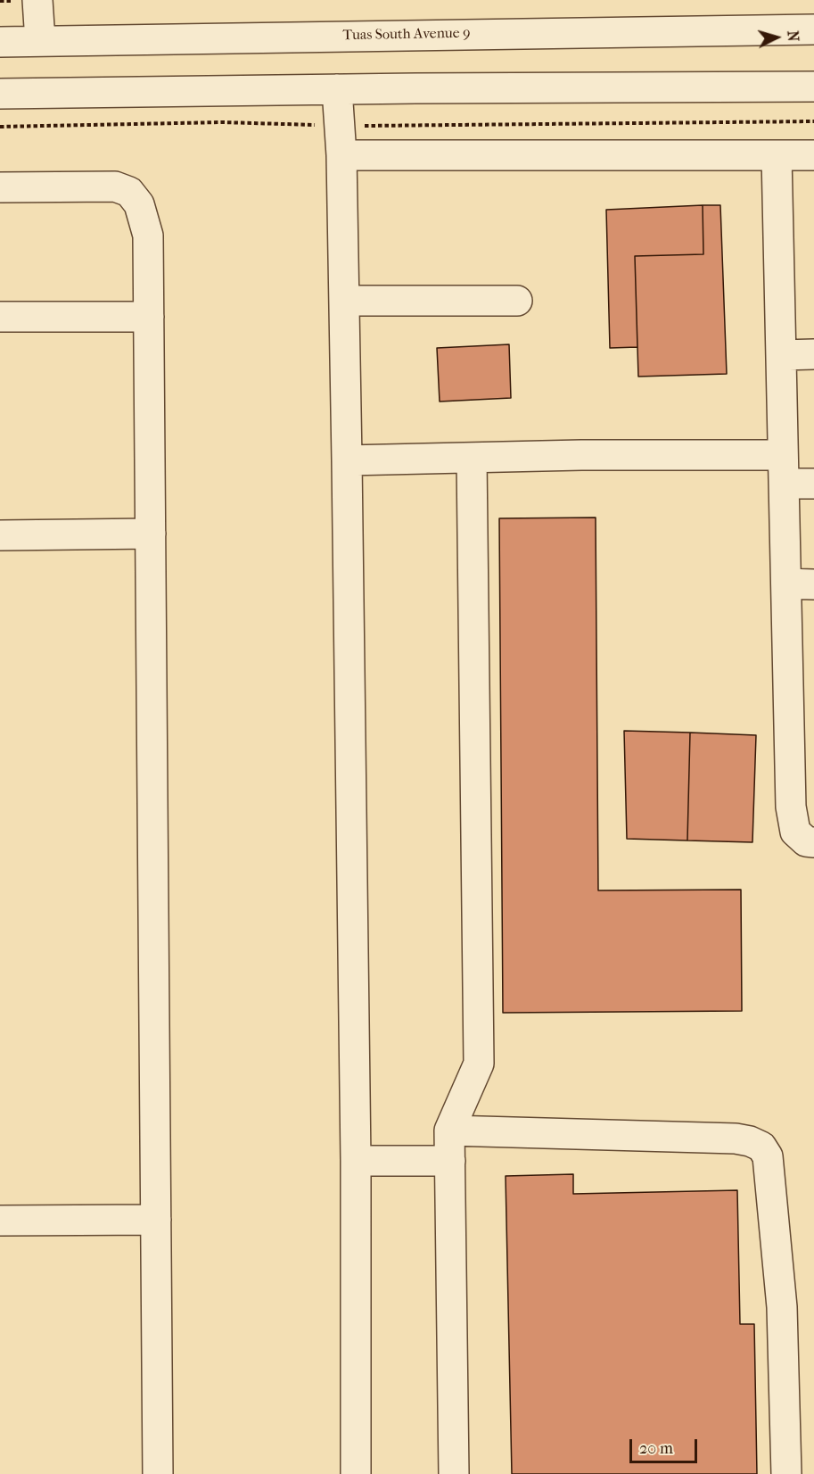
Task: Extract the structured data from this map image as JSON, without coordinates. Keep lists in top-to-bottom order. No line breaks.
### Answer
{"streets":{"street":["Tuas South Avenue 9"]},"scale_bar":"20 m","north":"right"}
